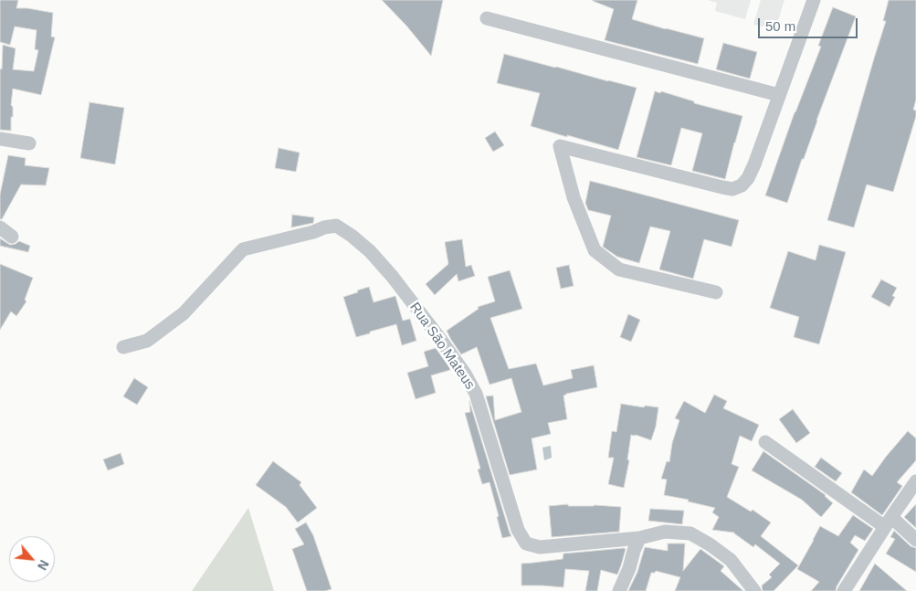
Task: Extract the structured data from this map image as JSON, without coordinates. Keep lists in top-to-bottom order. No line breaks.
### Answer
{"streets":{"street":["Rua São Mateus"]},"scale_bar":"50 m","north":"bottom right"}
